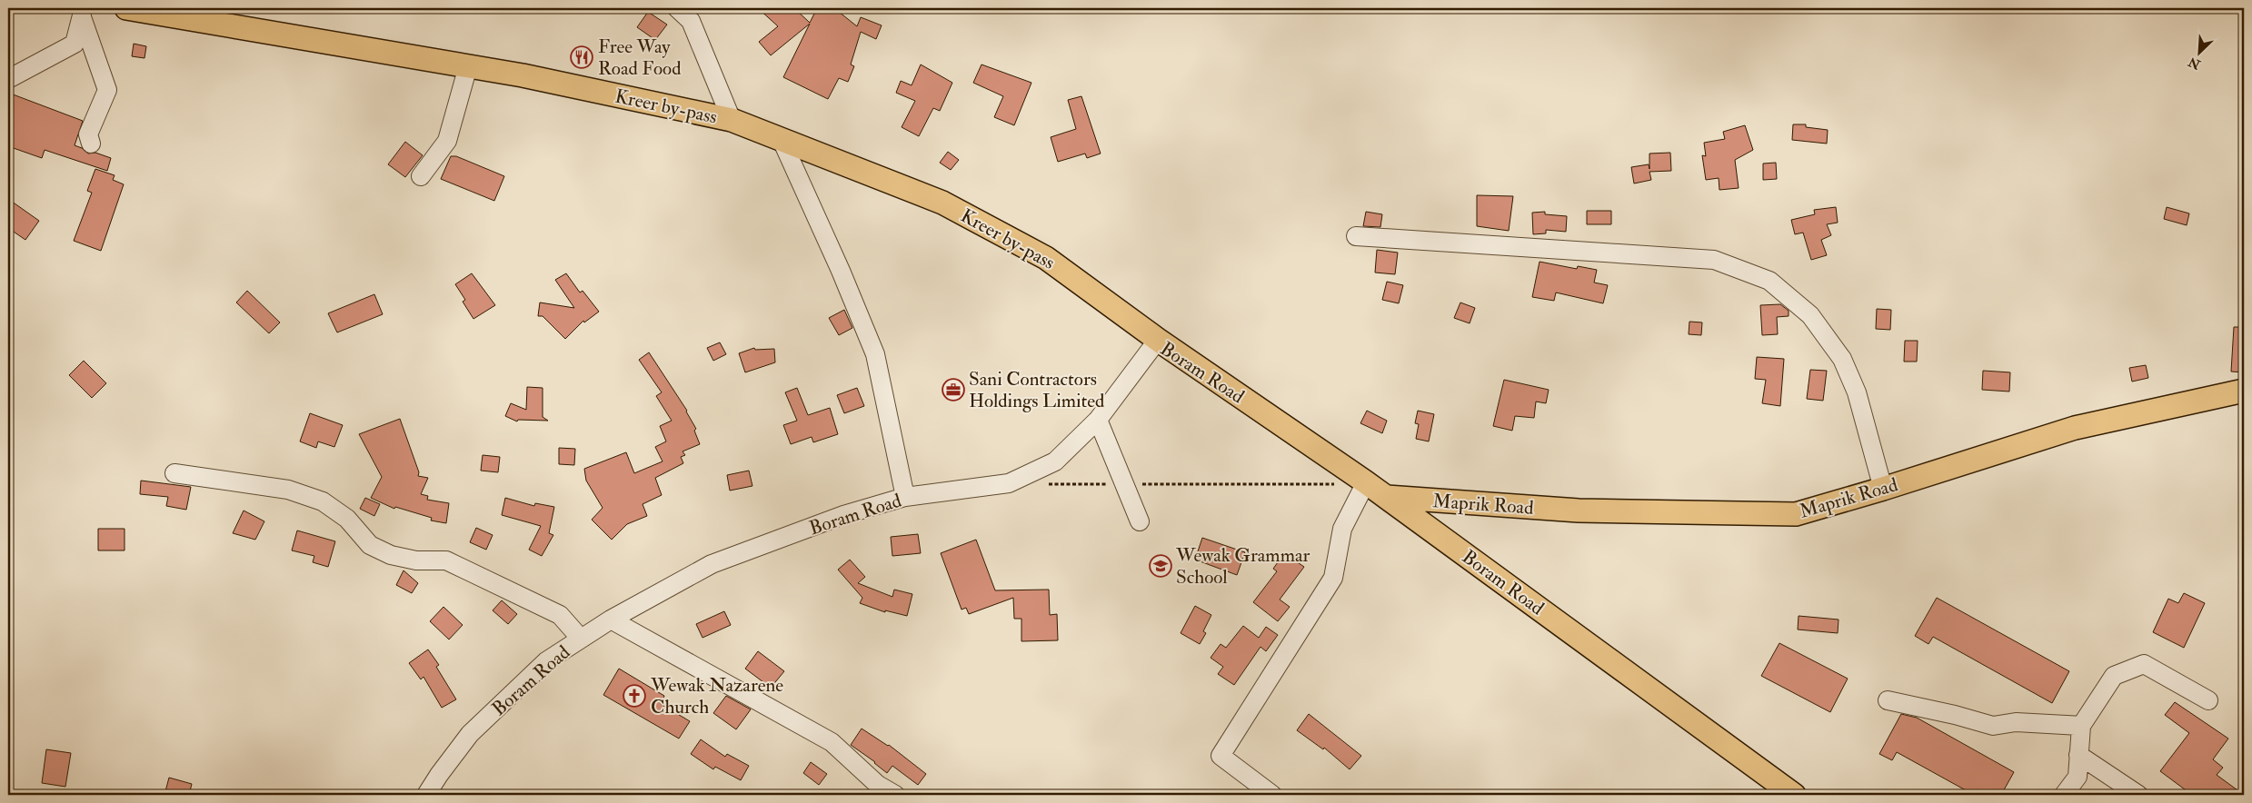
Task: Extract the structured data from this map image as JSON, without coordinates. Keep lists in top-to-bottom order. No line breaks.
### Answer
{"streets":{"main road":["Kreer by-pass","Boram Road","Maprik Road"]},"crossings":[["Kreer by-pass","Boram Road"],["Boram Road","Maprik Road"]],"places":{"restaurant":["Free Way Road Food"],"office":["Sani Contractors Holdings Limited"],"school or university":["Wewak Grammar School"],"church":["Wewak Nazarene Church"]},"north":"bottom left"}
